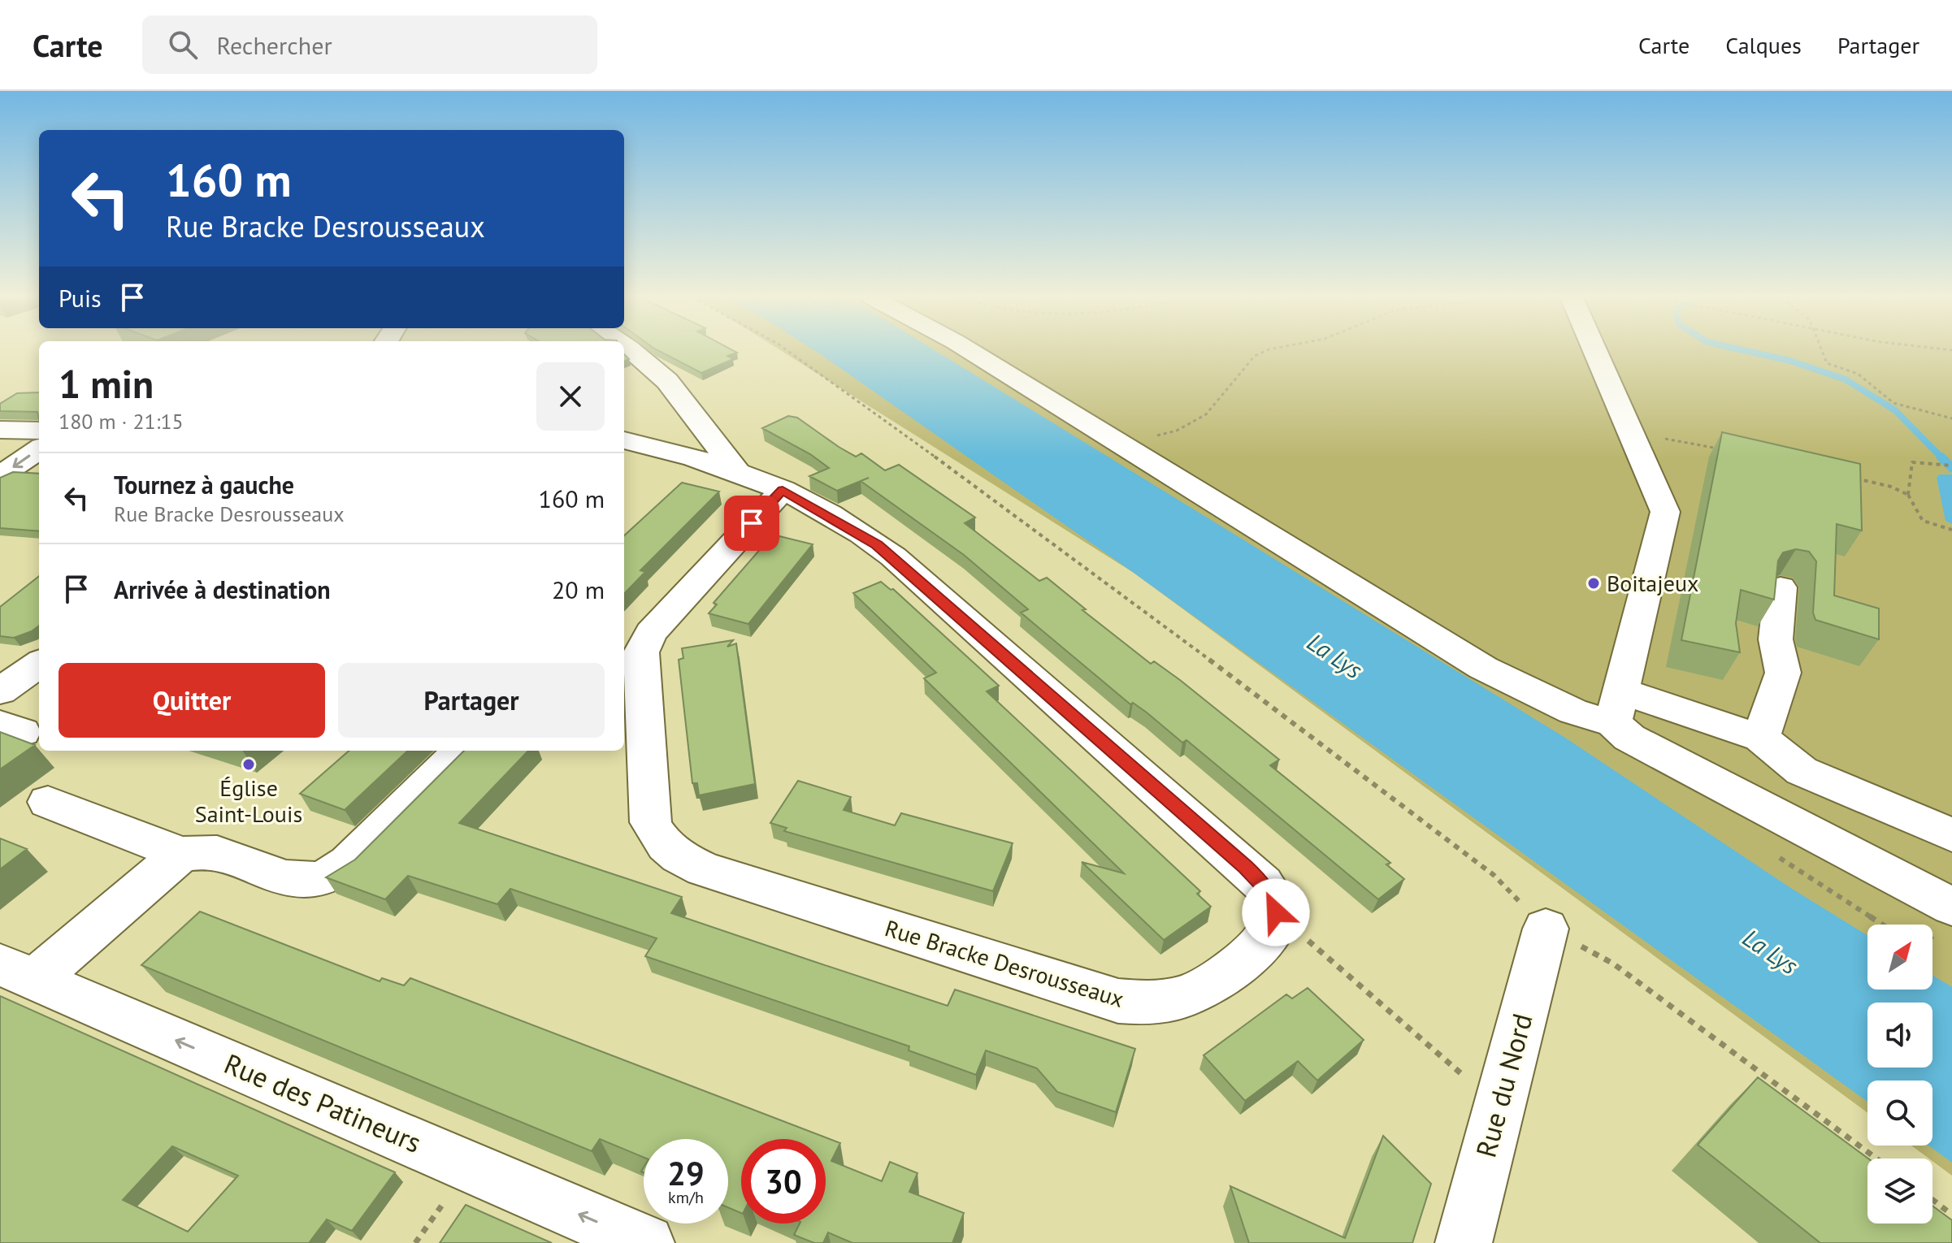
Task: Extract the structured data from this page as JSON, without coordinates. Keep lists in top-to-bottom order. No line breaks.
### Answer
{"streets":{"street":["Rue Bracke Desrousseaux","Rue du Nord","Rue des Patineurs"]},"one_way":["Rue des Patineurs"],"water":["La Lys"],"places":["Boitajeux","Église Saint-Louis"],"north":"top right","page":{"header":"Carte","search":"Rechercher","nav":["Carte","Calques","Partager"],"turn":["160 m","Rue Bracke Desrousseaux"],"then":"Puis","heading":["1 min","180 m · 21:15"],"list":[{"name":"Tournez à gauche","note":"Rue Bracke Desrousseaux","value":"160 m"},{"name":"Arrivée à destination","value":"20 m"}],"buttons":["Quitter","Partager"],"speed":"29 km/h","limit":"30"}}
